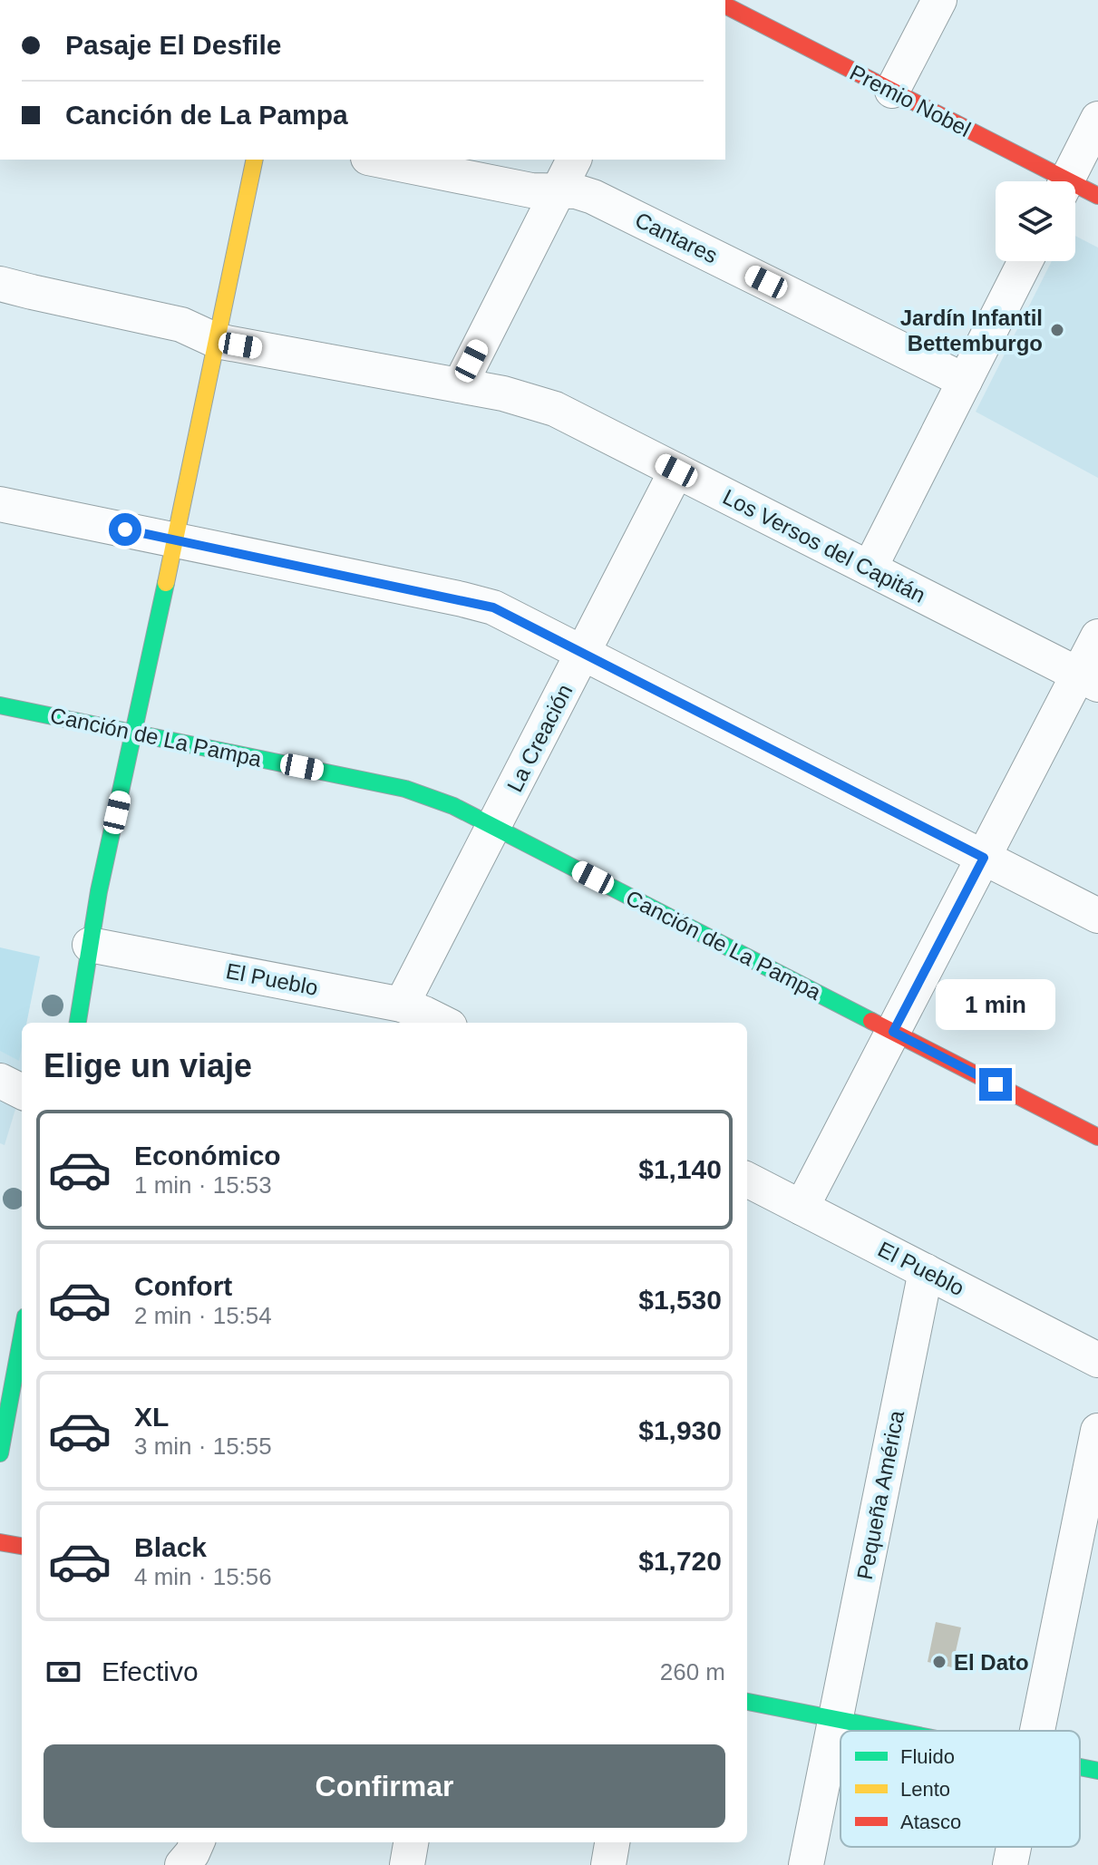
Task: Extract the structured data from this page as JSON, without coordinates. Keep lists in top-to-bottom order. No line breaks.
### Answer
{"streets":{"street":["Premio Nobel","Cantares","Los Versos del Capitán","Canción de La Pampa","La Creación","El Pueblo","Pequeña América"]},"crossings":[["Los Versos del Capitán","La Creación"],["Canción de La Pampa","La Creación"],["La Creación","El Pueblo"],["El Pueblo","Pequeña América"]],"places":["Jardín Infantil Bettemburgo","El Dato"],"legend":["Fluido","Lento","Atasco"],"page":{"banner":["Pasaje El Desfile","Canción de La Pampa"],"bubble":"1 min","heading":"Elige un viaje","list":[{"name":"Económico","note":"1 min · 15:53","value":"$1,140"},{"name":"Confort","note":"2 min · 15:54","value":"$1,530"},{"name":"XL","note":"3 min · 15:55","value":"$1,930"},{"name":"Black","note":"4 min · 15:56","value":"$1,720"}],"pay":["Efectivo","260 m"],"buttons":"Confirmar"}}
